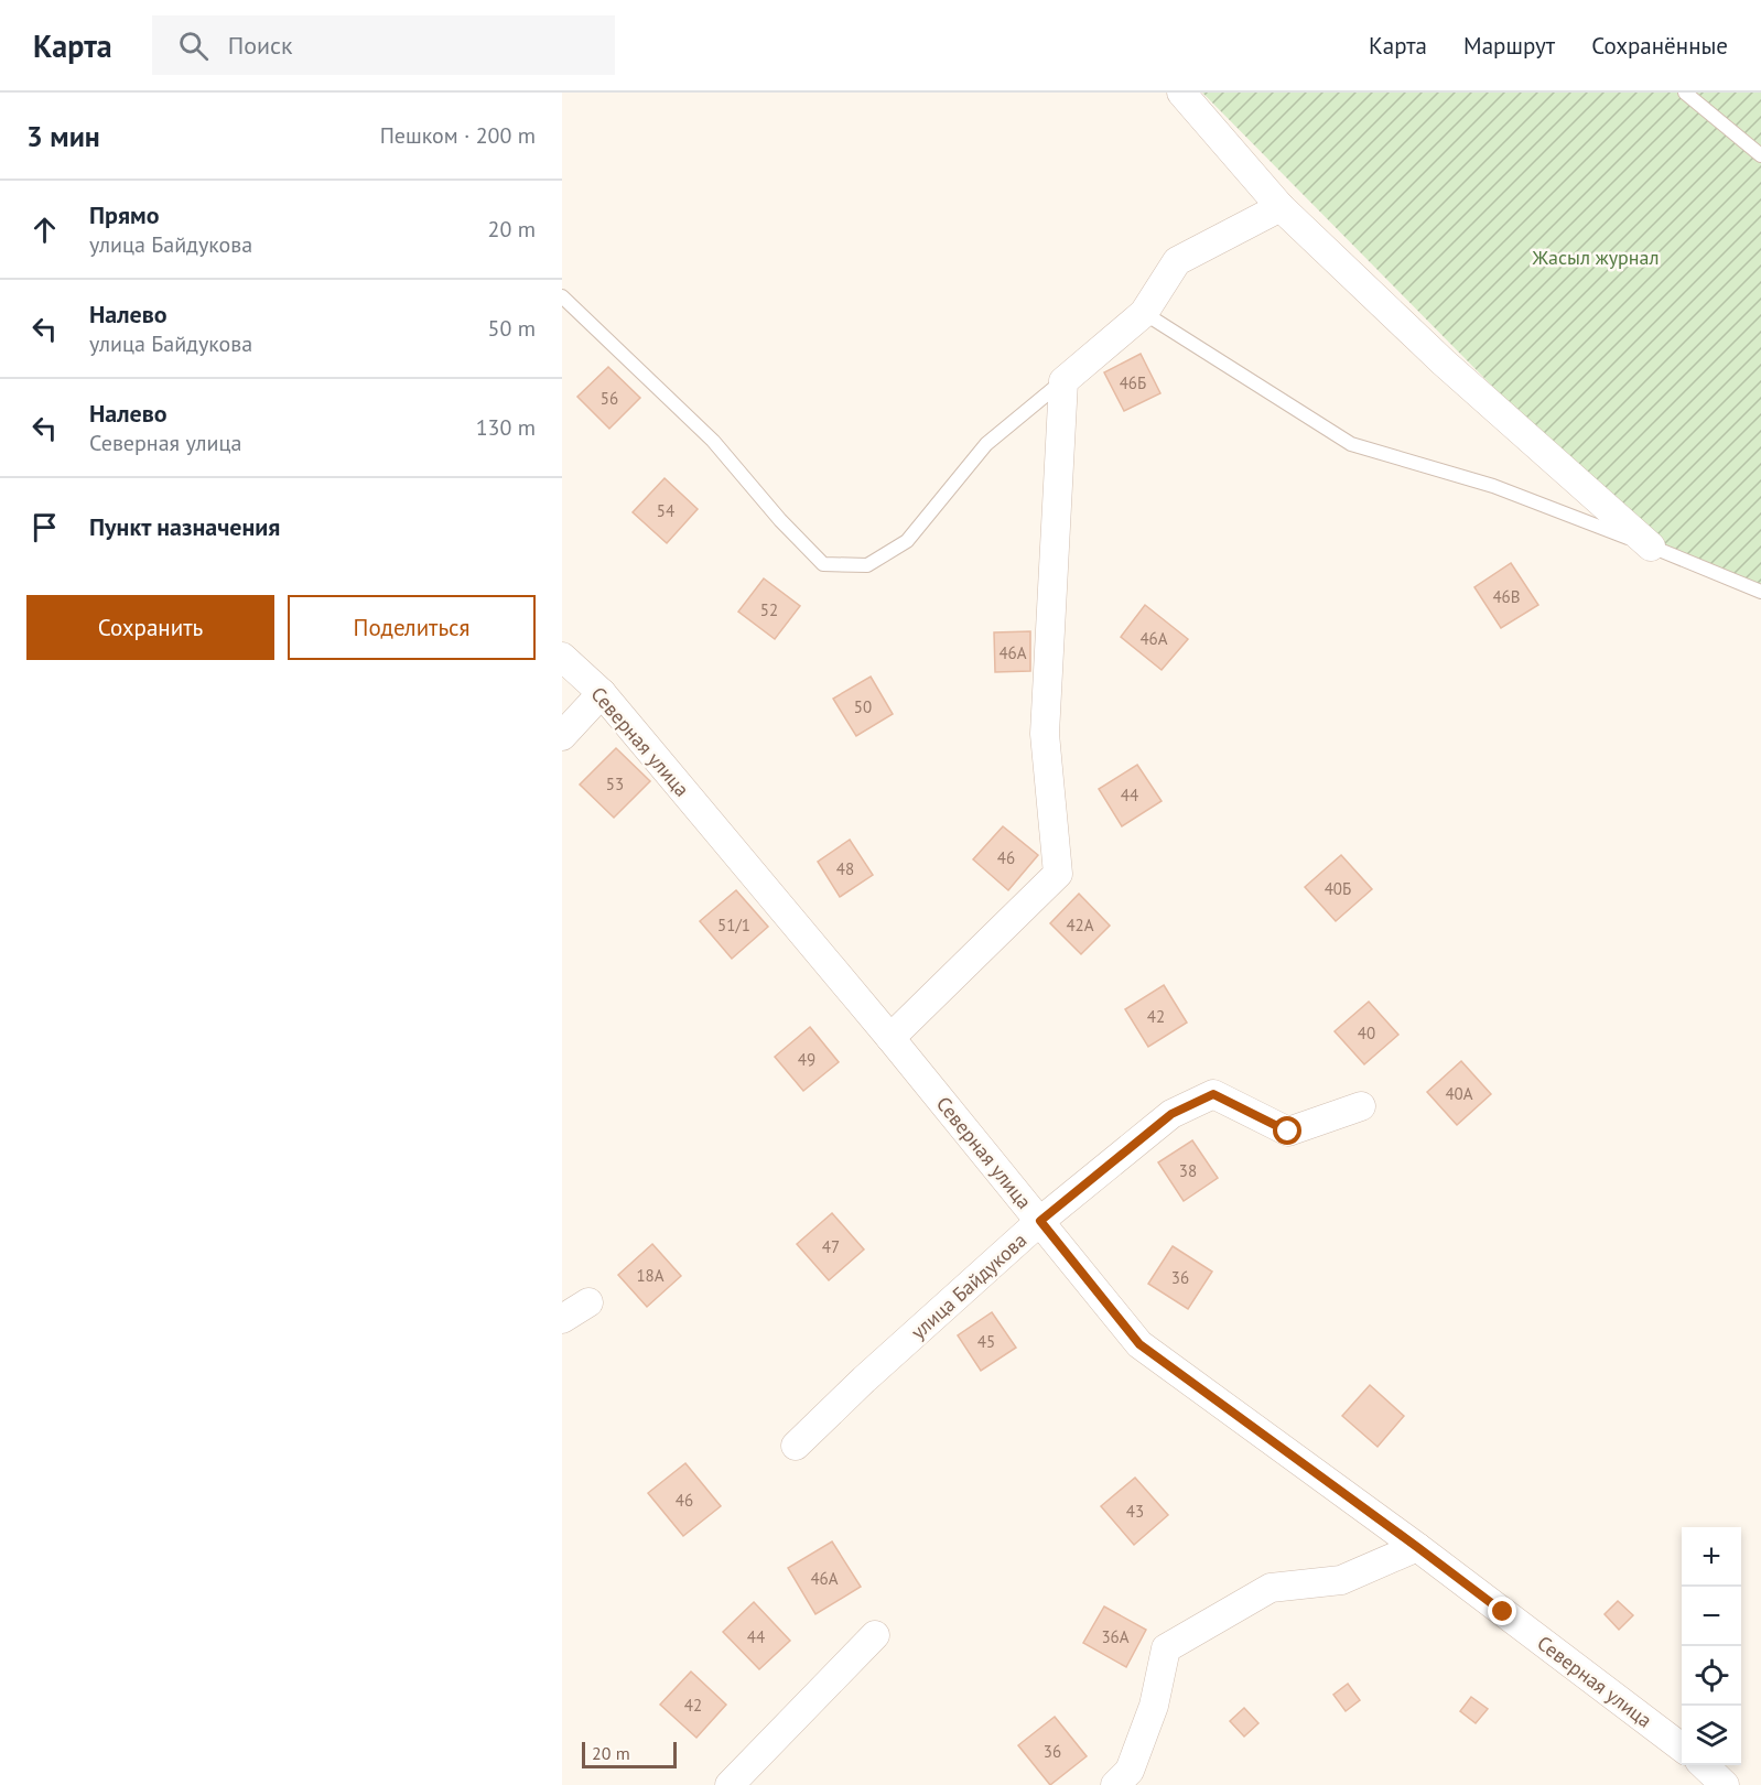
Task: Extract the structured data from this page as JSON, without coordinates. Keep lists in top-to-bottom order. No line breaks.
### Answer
{"streets":{"street":["Северная улица","улица Байдукова"]},"crossings":[["Северная улица","улица Байдукова"]],"parks":["Жасыл журнал"],"house_numbers":["46Б","56","54","46В","52","46А","46А","50","53","44","46","48","40Б","51/1","42А","42","40","49","40А","38","47","18А","36","45","46","43","46А","44","36А","42","36"],"scale_bar":"20 m","page":{"header":"Карта","search":"Поиск","nav":["Карта","Маршрут","Сохранённые"],"heading":["3 мин","Пешком · 200 m"],"list":[["Прямо","улица Байдукова","20 m"],["Налево","улица Байдукова","50 m"],["Налево","Северная улица","130 m"],"Пункт назначения"],"buttons":["Сохранить","Поделиться"],"map_buttons":["+","−"],"scale":"20 m"}}
